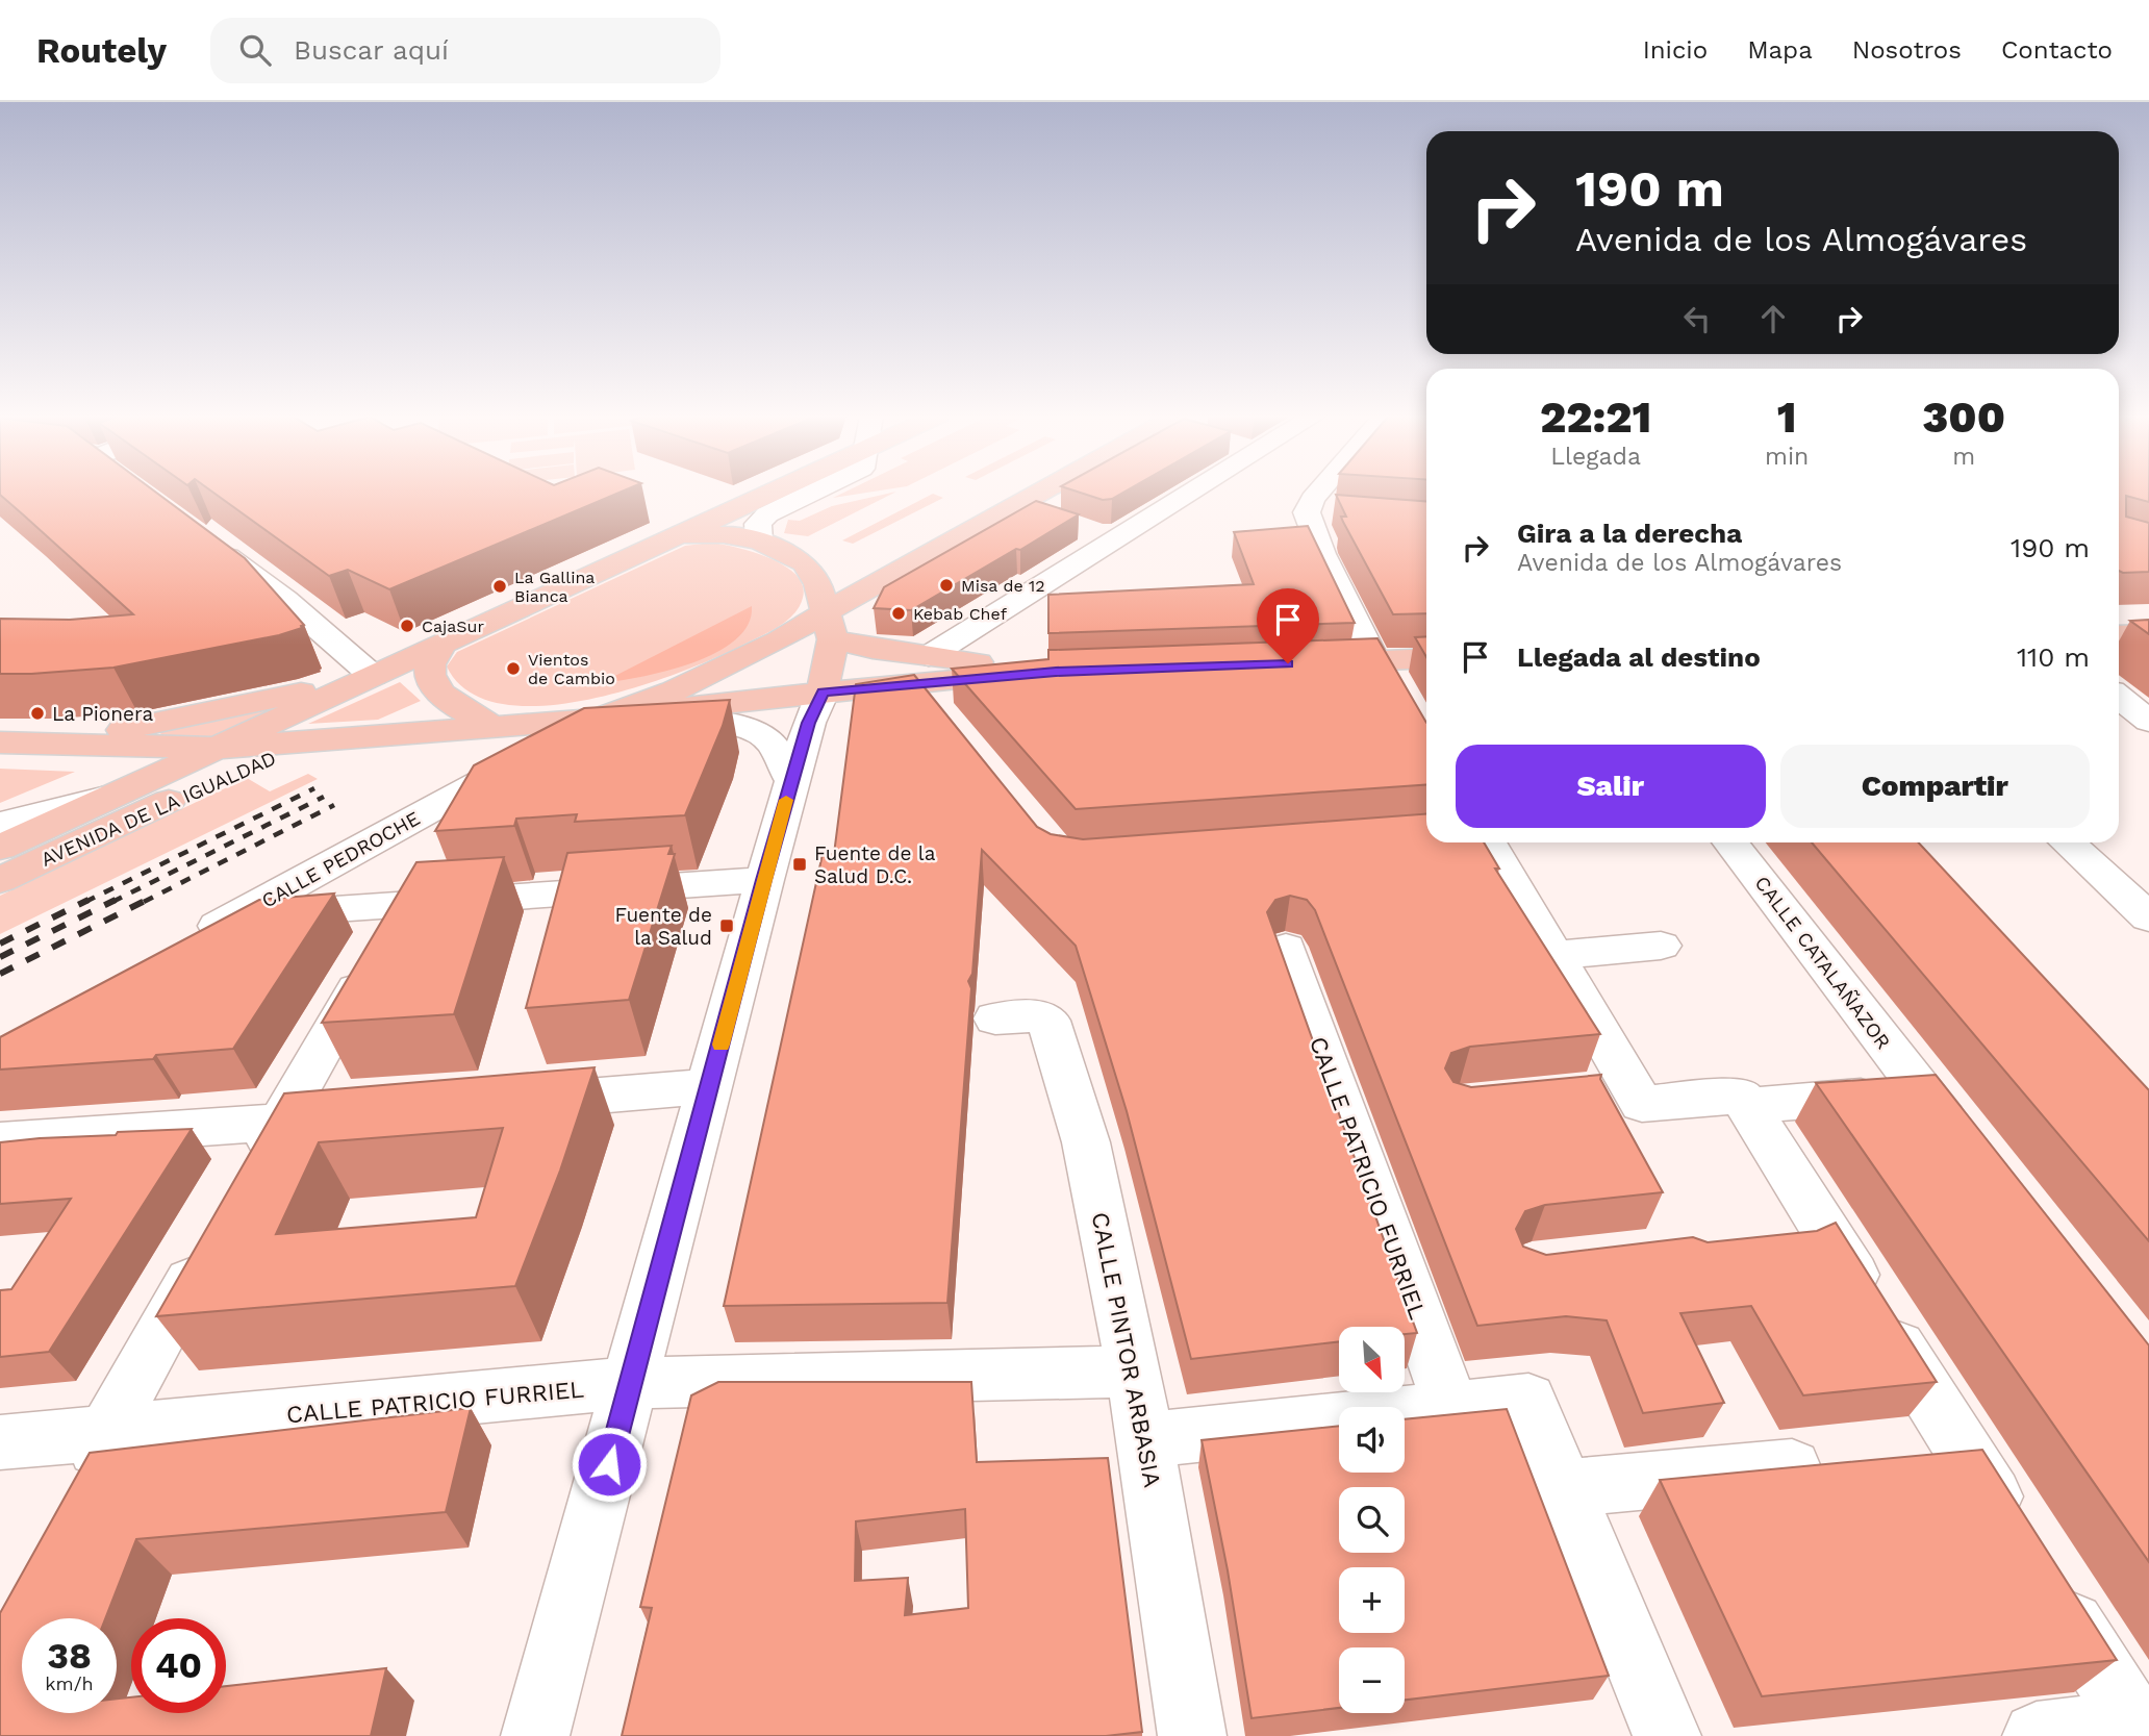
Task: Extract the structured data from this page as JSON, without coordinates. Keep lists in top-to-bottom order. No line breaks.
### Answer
{"streets":{"main road":["AVENIDA DE LA IGUALDAD"],"street":["CALLE PEDROCHE","CALLE CATALAÑAZOR","CALLE PATRICIO FURRIEL","CALLE PINTOR ARBASIA"]},"crossings":[["AVENIDA DE LA IGUALDAD","CALLE PEDROCHE"],["CALLE PATRICIO FURRIEL","CALLE PINTOR ARBASIA"]],"places":{"other":["Misa de 12","La Gallina Bianca","Kebab Chef","CajaSur","Vientos de Cambio","La Pionera"],"transit":["Fuente de la Salud D.C.","Fuente de la Salud"]},"north":"bottom right","page":{"header":"Routely","search":"Buscar aquí","nav":["Inicio","Mapa","Nosotros","Contacto"],"turn":["190 m","Avenida de los Almogávares"],"eta":["22:21","Llegada","1","min","300","m"],"list":[{"name":"Gira a la derecha","note":"Avenida de los Almogávares","value":"190 m"},{"name":"Llegada al destino","value":"110 m"}],"buttons":["Salir","Compartir"],"map_buttons":["+","−"],"speed":"38 km/h","limit":"40"}}
